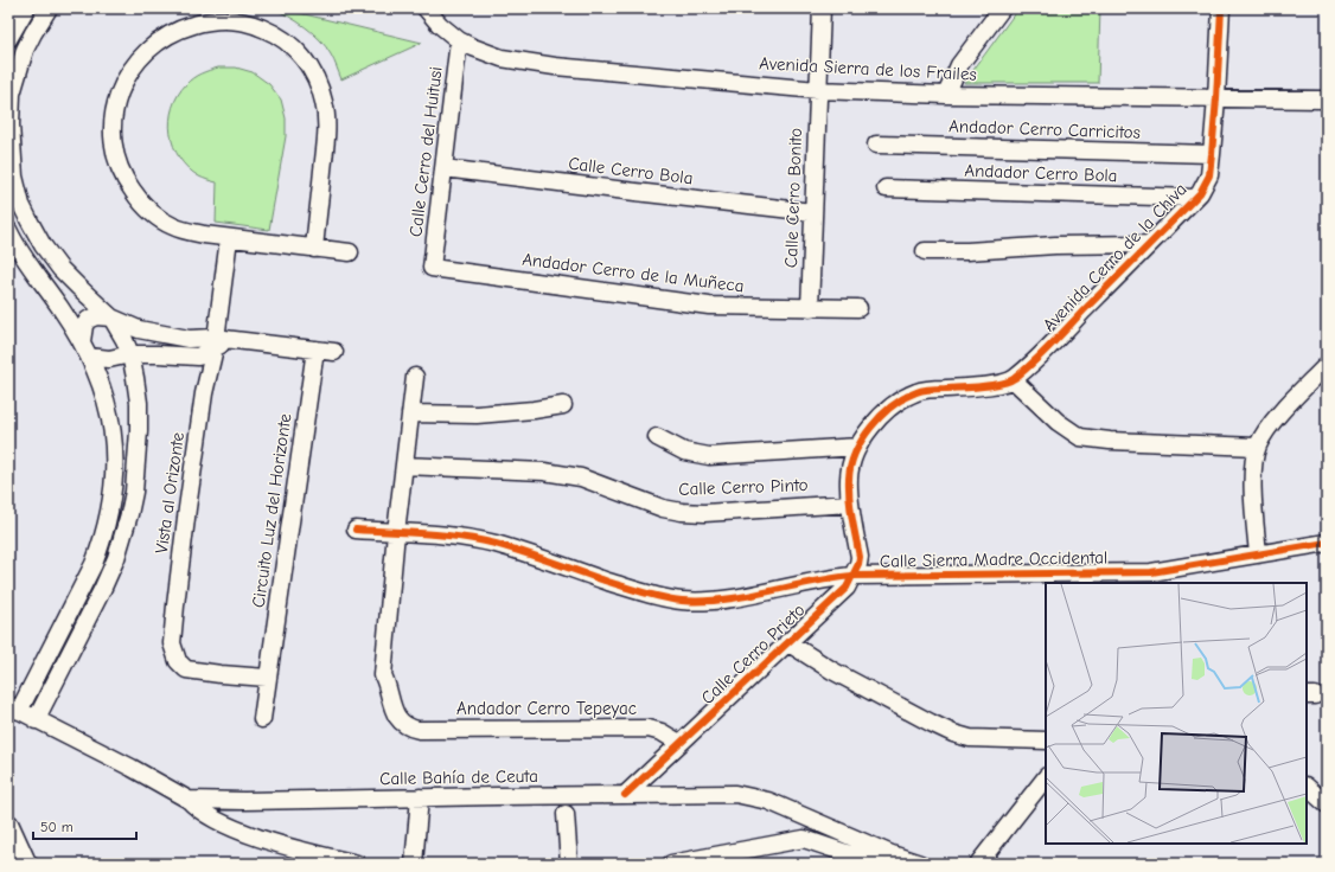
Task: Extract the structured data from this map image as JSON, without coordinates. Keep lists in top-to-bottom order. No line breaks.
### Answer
{"streets":{"street":["Avenida Sierra de los Frailes","Andador Cerro Carricitos","Calle Cerro del Huitusi","Calle Cerro Bola","Andador Cerro Bola","Calle Cerro Bonito","Avenida Cerro de la Chiva","Andador Cerro de la Muñeca","Calle Cerro Pinto","Vista al Orizonte","Circuito Luz del Horizonte","Calle Sierra Madre Occidental","Calle Cerro Prieto","Andador Cerro Tepeyac","Calle Bahía de Ceuta"]},"crossings":[["Avenida Sierra de los Frailes","Calle Cerro del Huitusi"],["Avenida Sierra de los Frailes","Calle Cerro Bonito"],["Avenida Sierra de los Frailes","Avenida Cerro de la Chiva"],["Andador Cerro Carricitos","Avenida Cerro de la Chiva"],["Calle Cerro del Huitusi","Calle Cerro Bola"],["Calle Cerro del Huitusi","Andador Cerro de la Muñeca"],["Calle Cerro Bola","Calle Cerro Bonito"],["Andador Cerro Bola","Avenida Cerro de la Chiva"],["Calle Cerro Bonito","Andador Cerro de la Muñeca"],["Avenida Cerro de la Chiva","Calle Cerro Prieto"],["Calle Cerro Pinto","Calle Cerro Prieto"],["Vista al Orizonte","Circuito Luz del Horizonte"],["Calle Sierra Madre Occidental","Calle Cerro Prieto"],["Calle Sierra Madre Occidental","Andador Cerro Tepeyac"],["Calle Cerro Prieto","Andador Cerro Tepeyac"],["Calle Cerro Prieto","Calle Bahía de Ceuta"]],"scale_bar":"50 m"}
